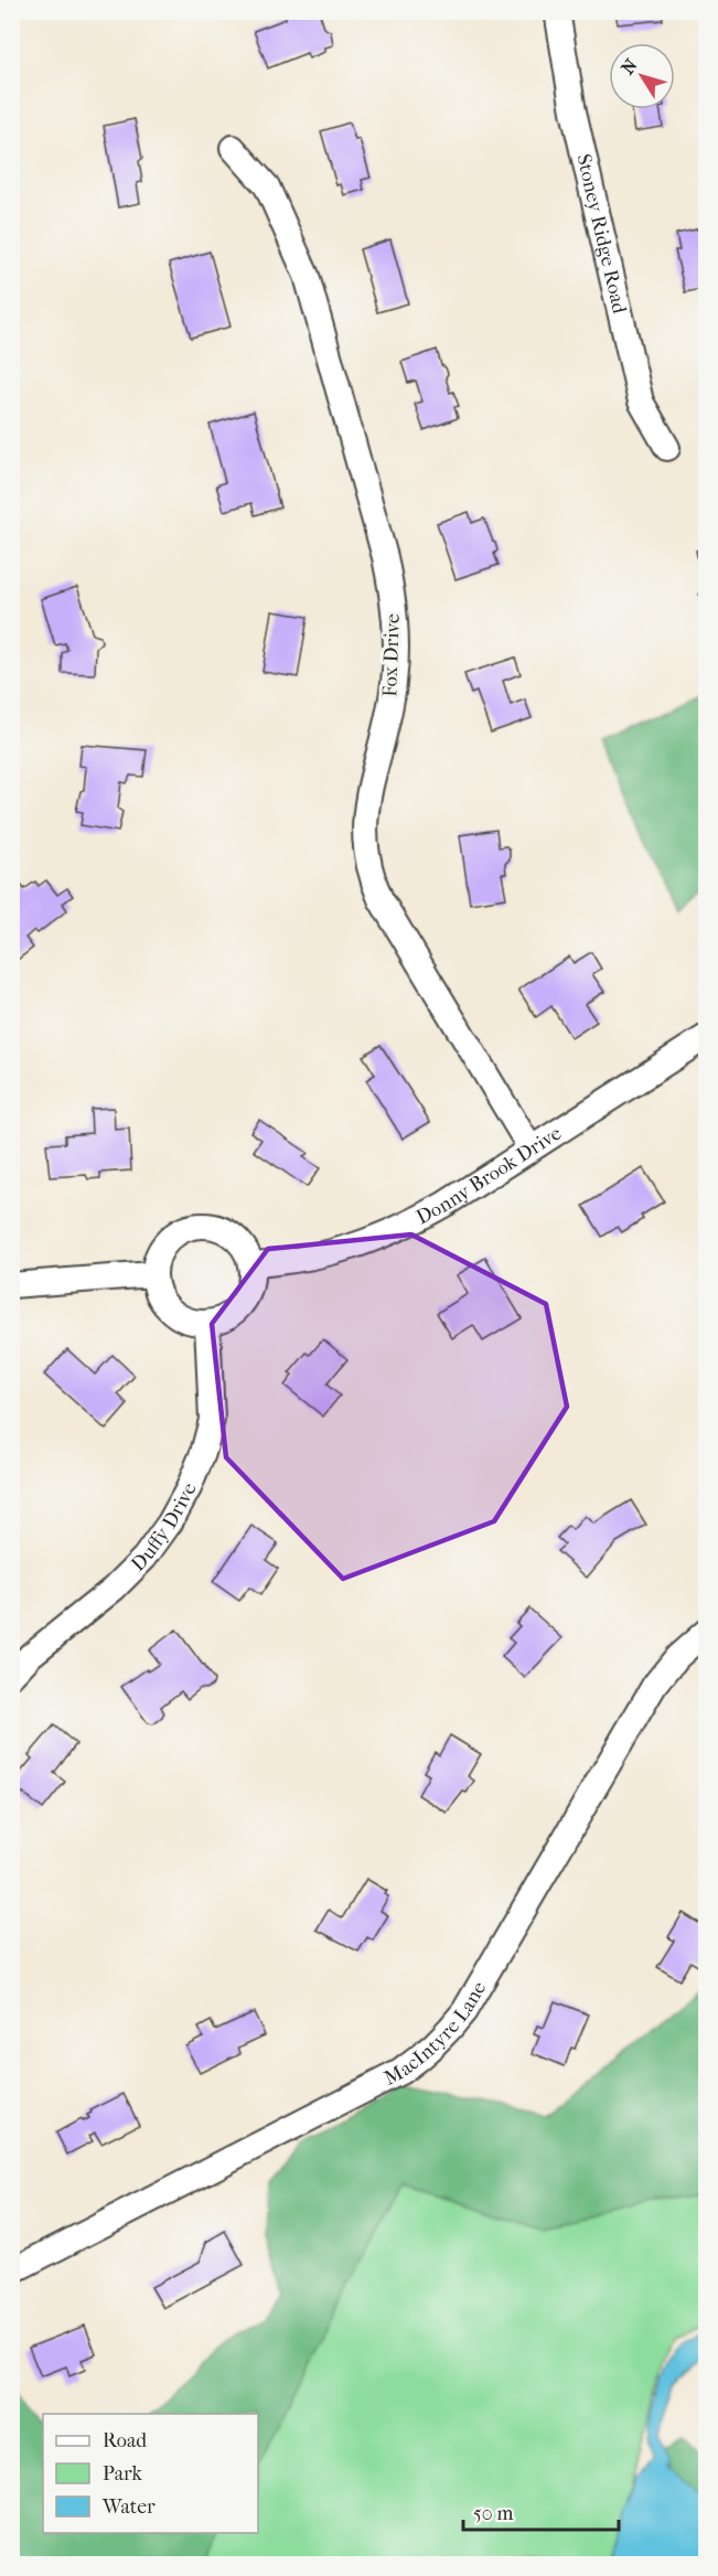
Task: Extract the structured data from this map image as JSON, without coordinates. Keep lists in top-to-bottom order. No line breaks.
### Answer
{"streets":{"street":["Stoney Ridge Road","Fox Drive","Donny Brook Drive","Duffy Drive","MacIntyre Lane"]},"crossings":[["Fox Drive","Donny Brook Drive"],["Donny Brook Drive","Duffy Drive"]],"legend":["Road","Park","Water"],"scale_bar":"50 m","north":"top left"}
